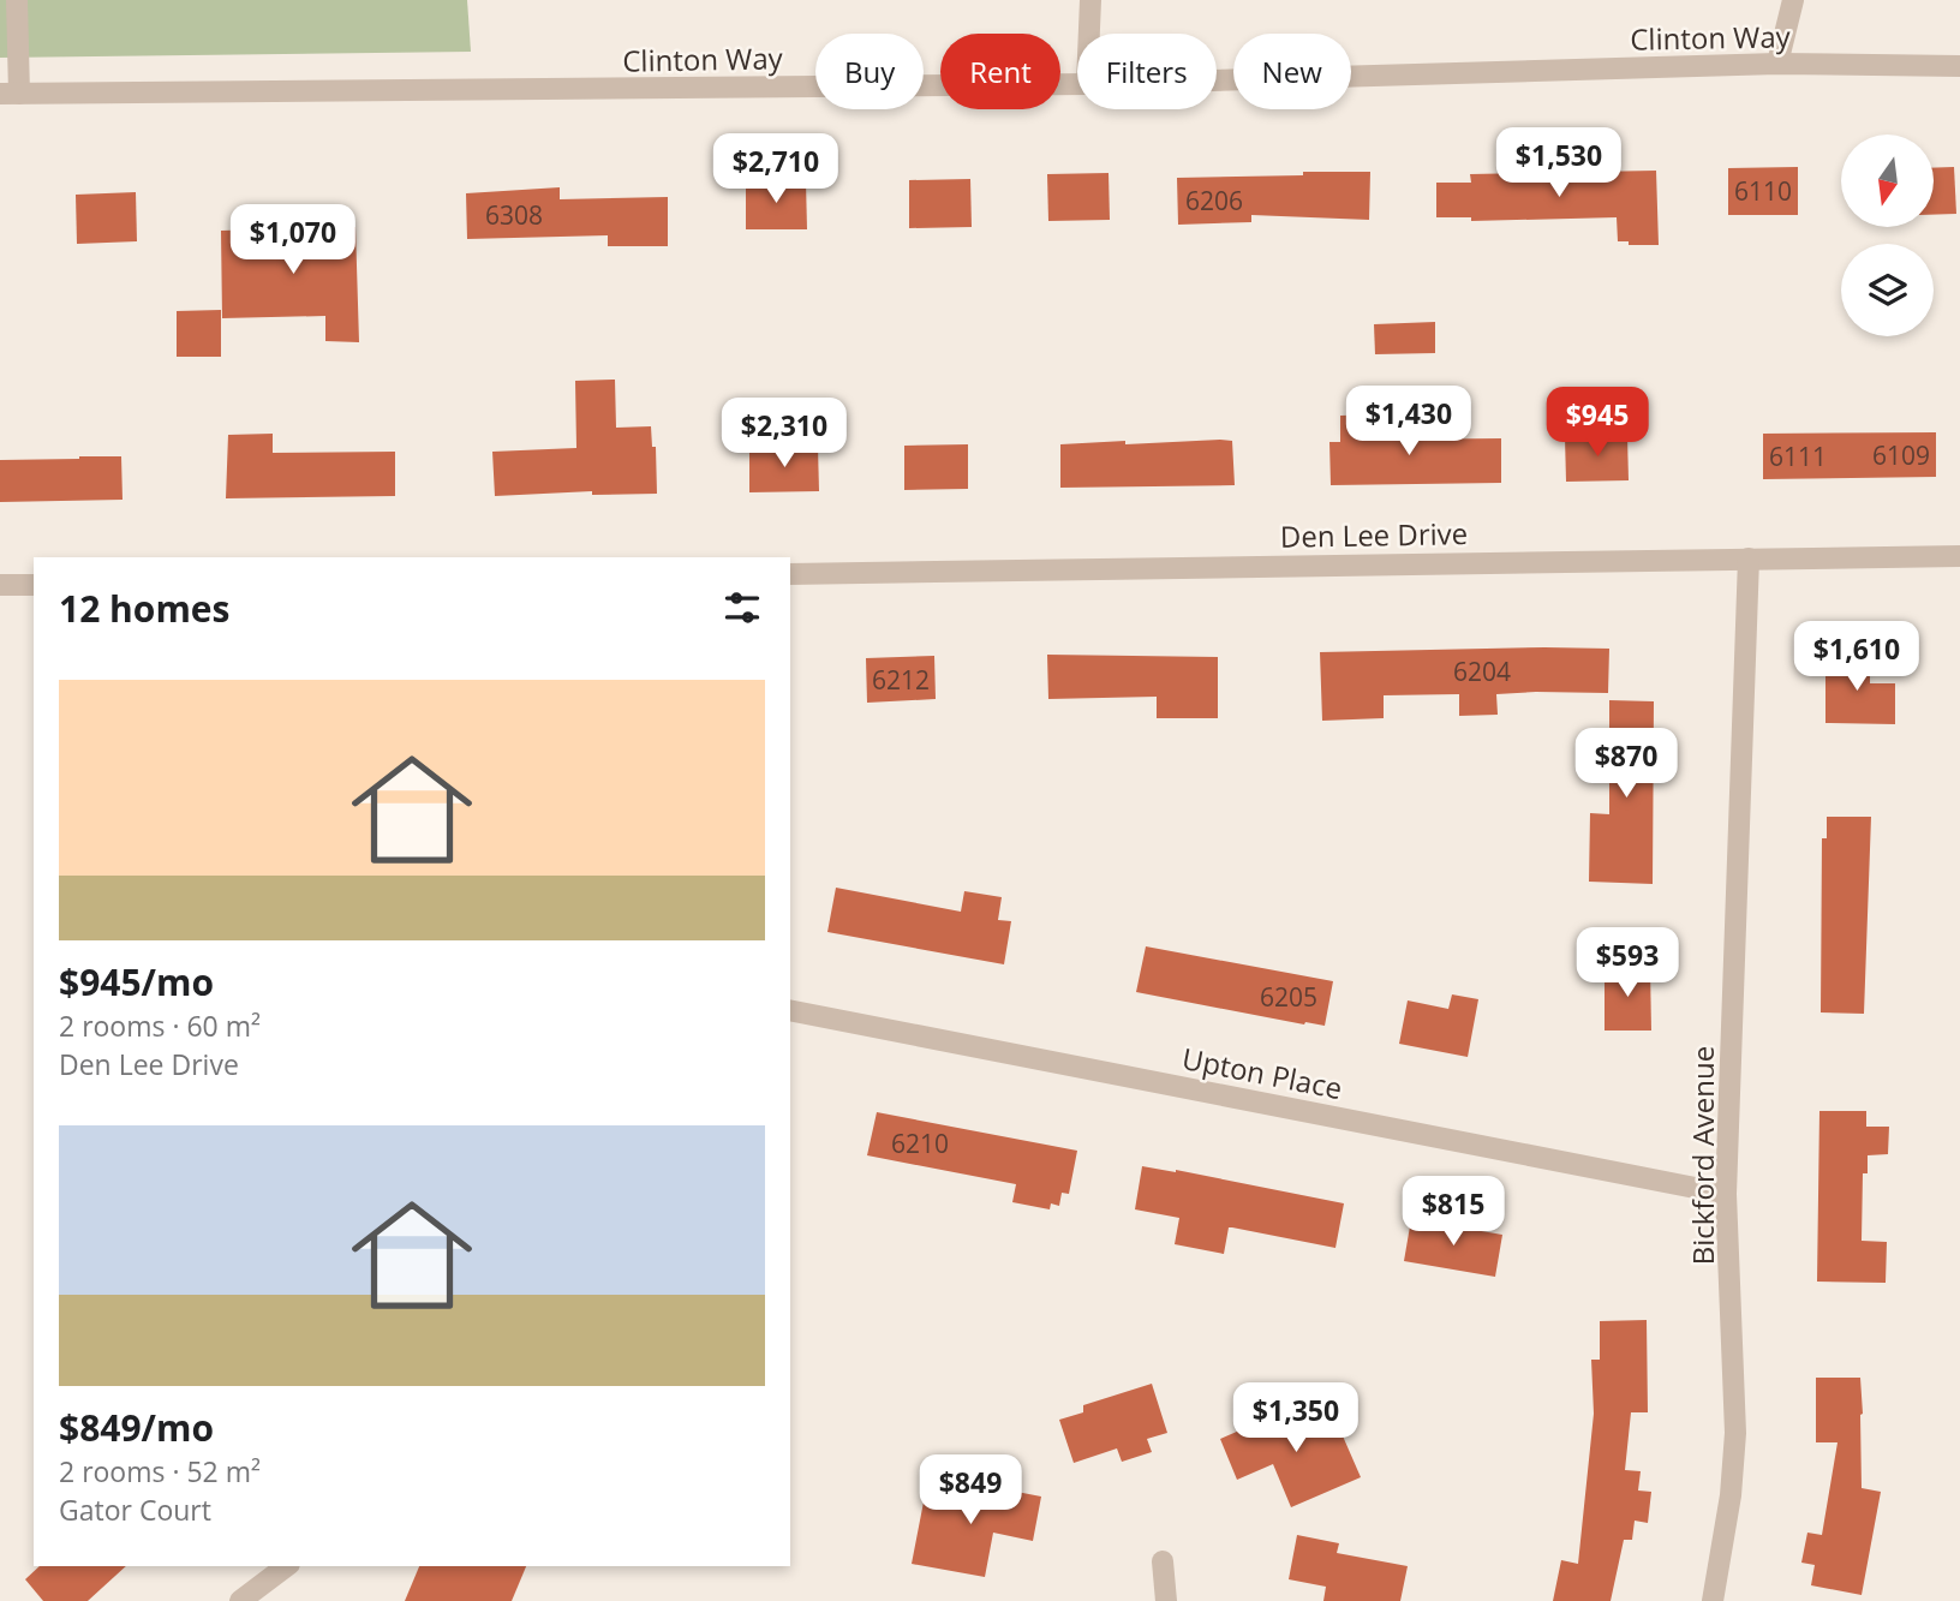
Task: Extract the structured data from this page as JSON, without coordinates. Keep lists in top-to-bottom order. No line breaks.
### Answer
{"streets":{"street":["Clinton Way","Den Lee Drive","Upton Place","Bickford Avenue"]},"crossings":[["Den Lee Drive","Bickford Avenue"],["Upton Place","Bickford Avenue"]],"house_numbers":["6110","6206","6308","6109","6111","6204","6212","6205","6210"],"north":"bottom","page":{"chip":["Buy","Rent","Filters","New"],"price":["$1,530","$2,710","$1,070","$1,430","$945","$2,310","$1,610","$870","$593","$815","$1,350","$849"],"heading":"12 homes","list":[{"name":"$945/mo","note":"2 rooms · 60 m² · Den Lee Drive"},{"name":"$849/mo","note":"2 rooms · 52 m² · Gator Court"}]}}
